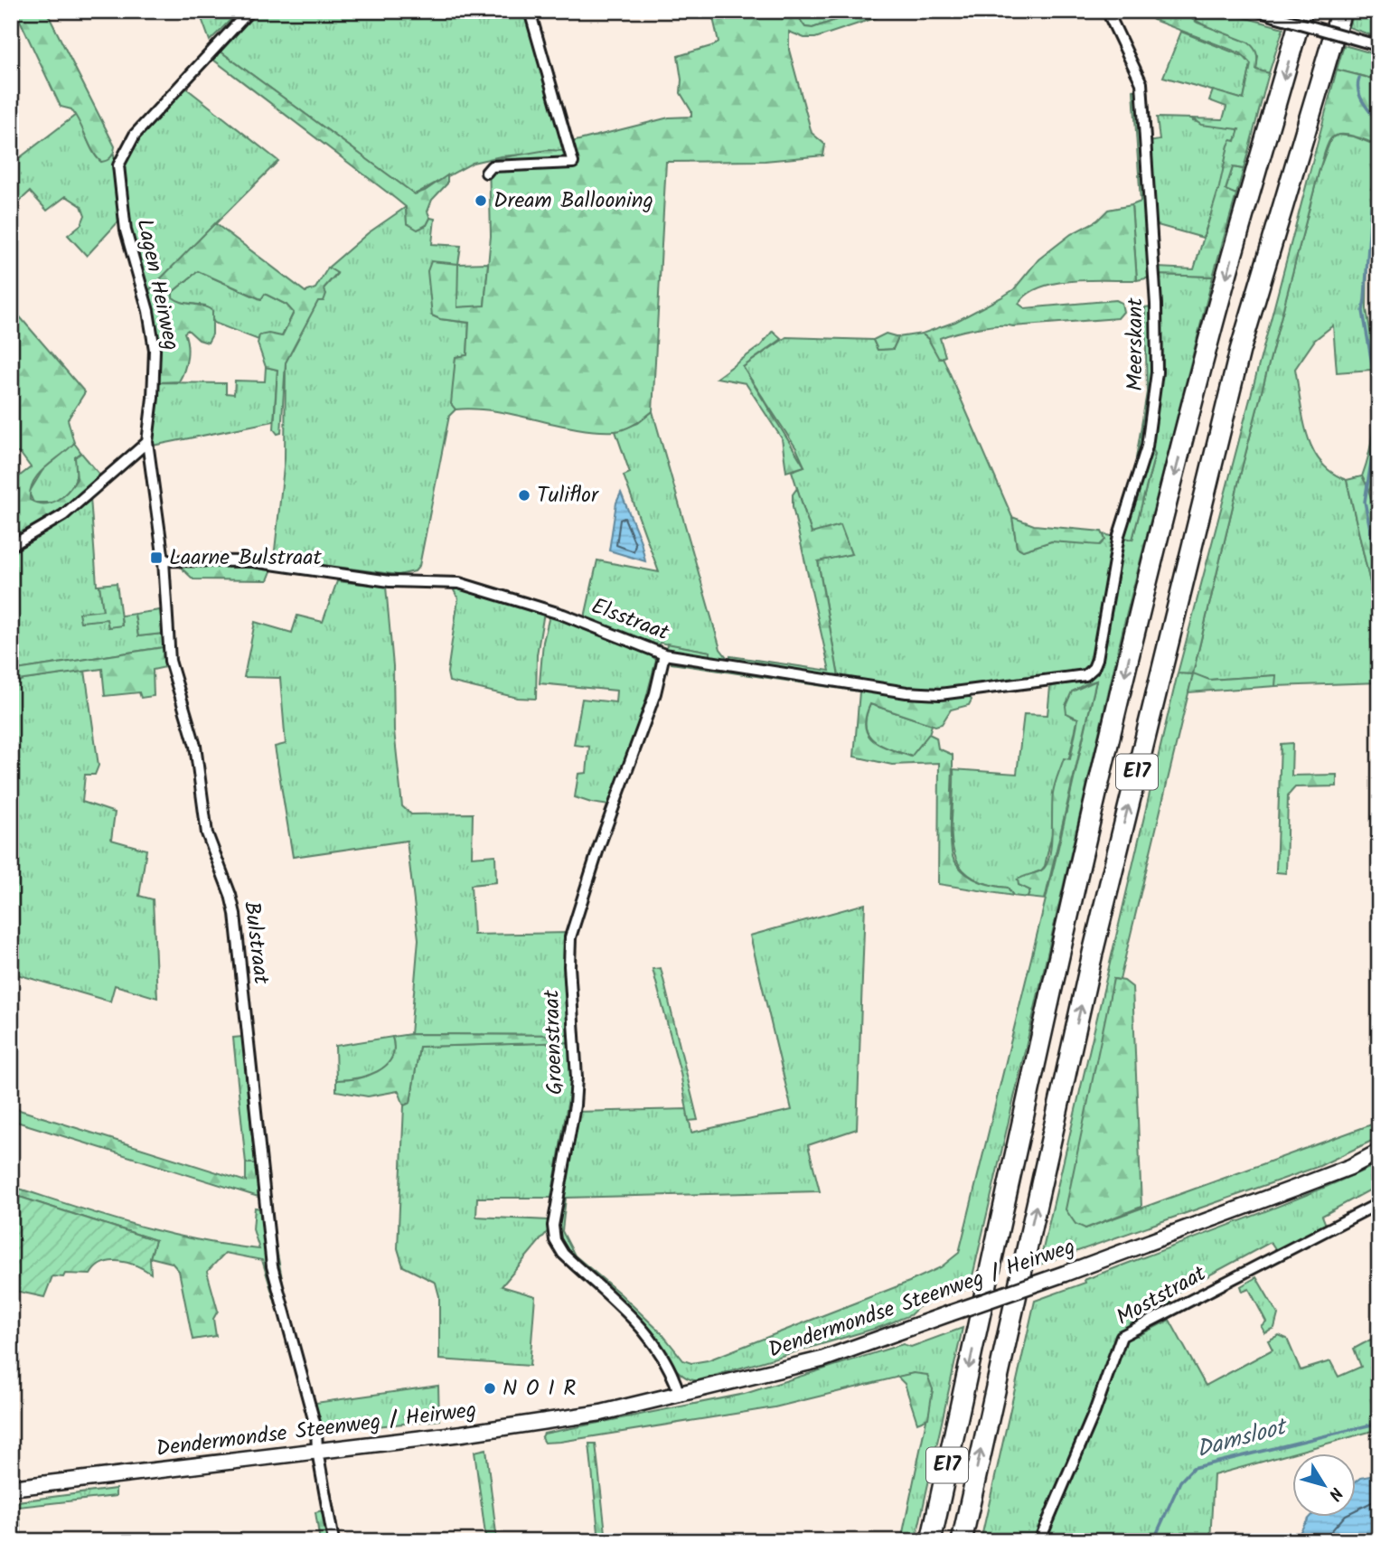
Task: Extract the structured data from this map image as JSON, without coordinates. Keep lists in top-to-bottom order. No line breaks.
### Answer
{"streets":{"highway":["E17"],"main road":["Dendermondse Steenweg / Heirweg"],"street":["Lagen Heirweg","Meerskant","Elsstraat","Bulstraat","Groenstraat","Moststraat"]},"crossings":[["Lagen Heirweg","Bulstraat"],["Meerskant","Elsstraat"],["Elsstraat","Bulstraat"],["Elsstraat","Groenstraat"],["Bulstraat","Dendermondse Steenweg / Heirweg"],["Groenstraat","Dendermondse Steenweg / Heirweg"]],"water":["Damsloot"],"places":{"other":["Dream Ballooning","Tuliflor","N O I R"],"transit":["Laarne Bulstraat"]},"north":"bottom right"}
